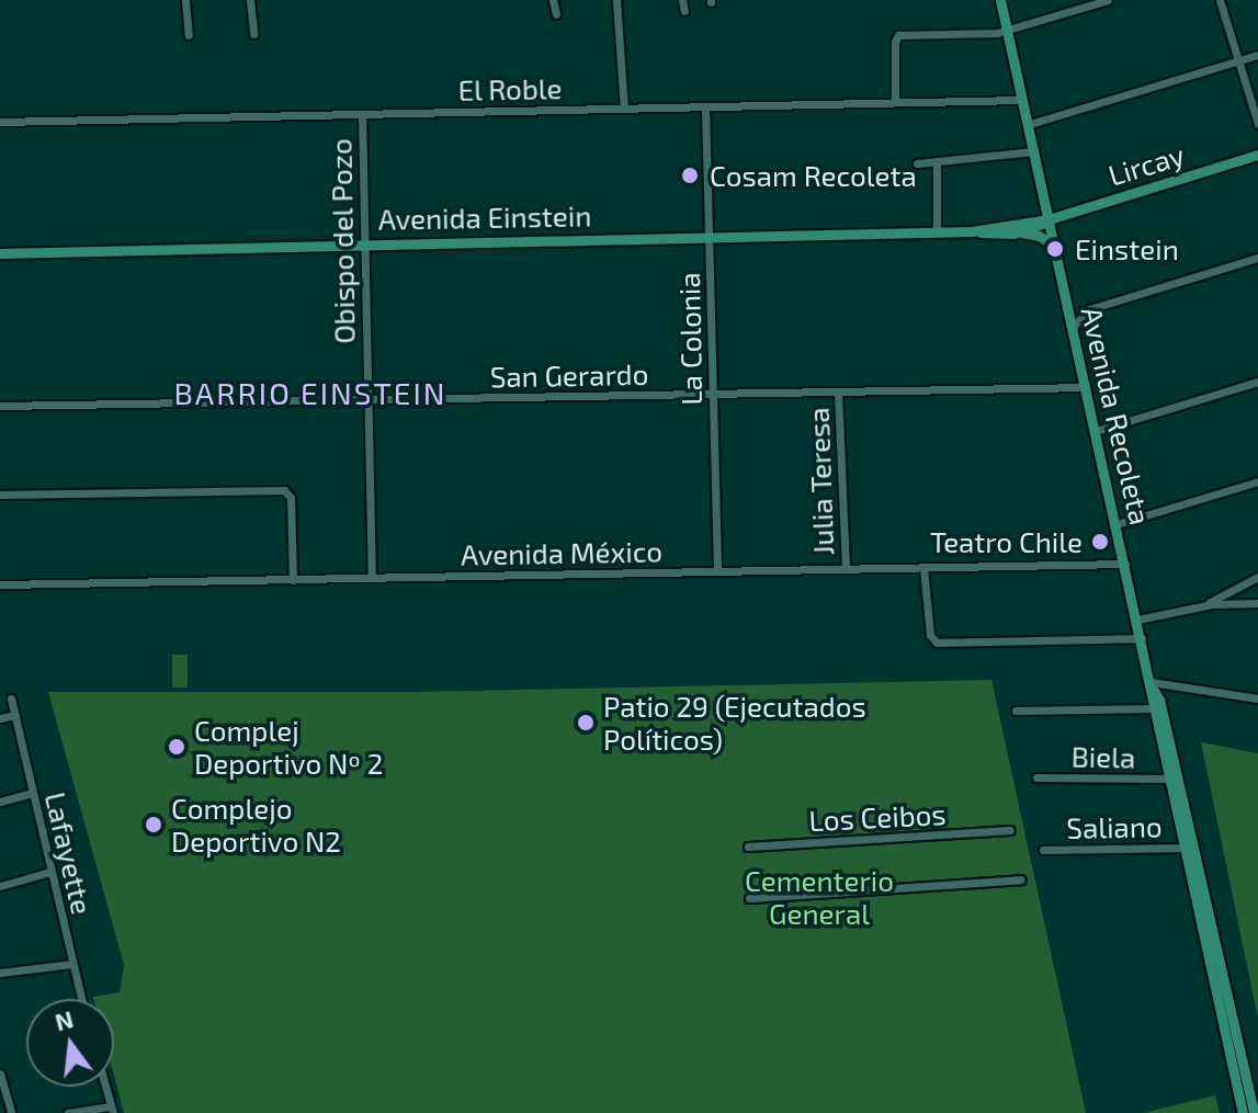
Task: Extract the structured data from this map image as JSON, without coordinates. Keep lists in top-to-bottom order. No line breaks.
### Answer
{"streets":{"main road":["Lircay","Avenida Einstein","Avenida Recoleta"],"street":["El Roble","Obispo del Pozo","La Colonia","San Gerardo","Julia Teresa","Avenida México","Biela","Los Ceibos","Saliano","Lafayette"]},"crossings":[["El Roble","Obispo del Pozo"],["El Roble","La Colonia"],["El Roble","Avenida Recoleta"],["Lircay","Avenida Einstein"],["Lircay","Avenida Recoleta"],["Avenida Einstein","Obispo del Pozo"],["Avenida Einstein","La Colonia"],["Avenida Einstein","Avenida Recoleta"],["Obispo del Pozo","San Gerardo"],["Obispo del Pozo","Avenida México"],["La Colonia","San Gerardo"],["La Colonia","Avenida México"],["San Gerardo","Avenida Recoleta"],["San Gerardo","Julia Teresa"],["Avenida Recoleta","Avenida México"],["Avenida Recoleta","Biela"],["Avenida Recoleta","Saliano"],["Julia Teresa","Avenida México"]],"districts":["BARRIO EINSTEIN"],"parks":["Cementerio General"],"places":["Cosam Recoleta","Einstein","Teatro Chile","Patio 29 (Ejecutados Políticos)","Complej Deportivo Nº 2","Complejo Deportivo N2"],"north":"top"}
